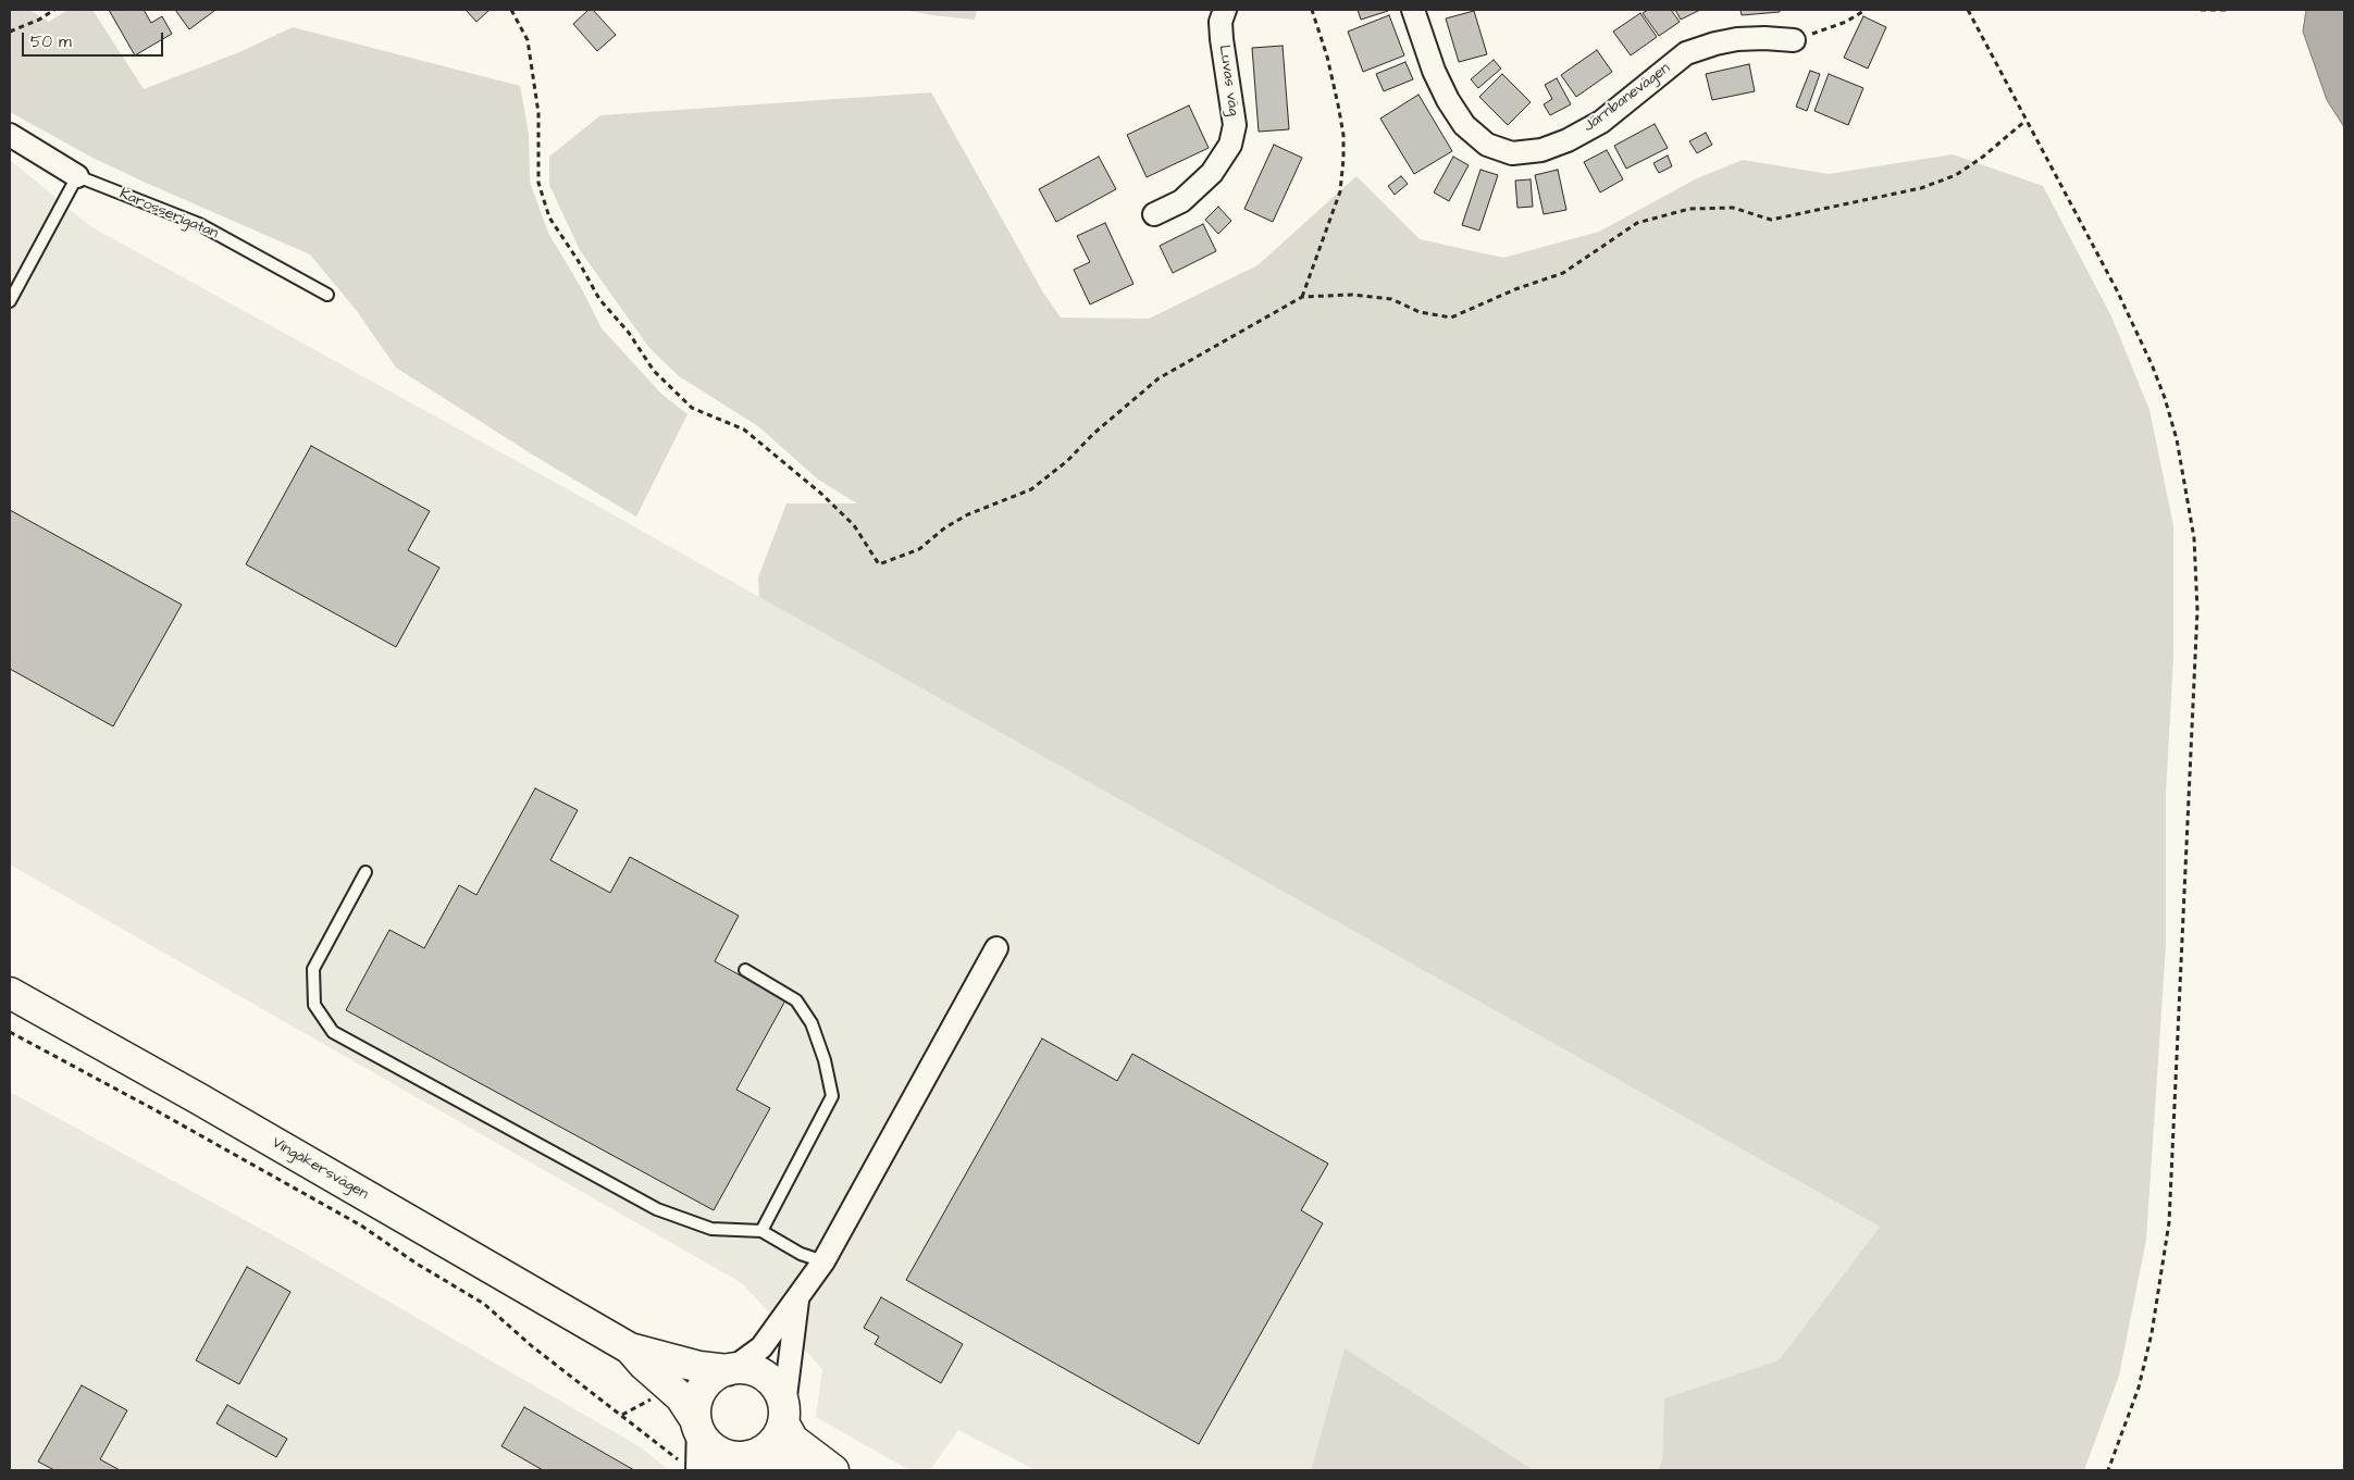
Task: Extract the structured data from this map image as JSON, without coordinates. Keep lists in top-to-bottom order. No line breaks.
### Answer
{"streets":{"main road":["Vingåkersvägen"],"street":["Luvas väg","Järnbanevägen","Karosserigatan"]},"scale_bar":"50 m"}
